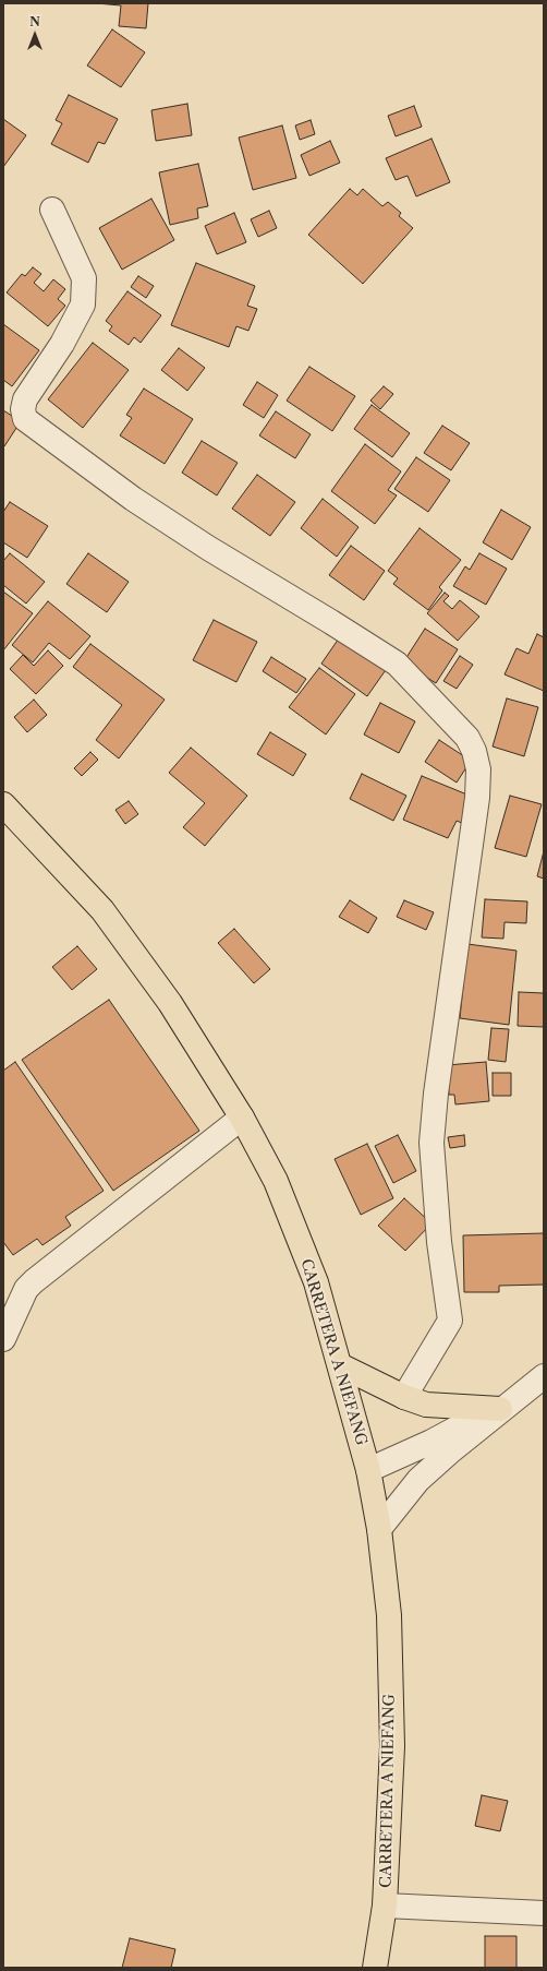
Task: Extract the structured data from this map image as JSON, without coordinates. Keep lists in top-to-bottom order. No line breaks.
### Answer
{"streets":{"main road":["CARRETERA A NIEFANG"]},"north":"top"}
